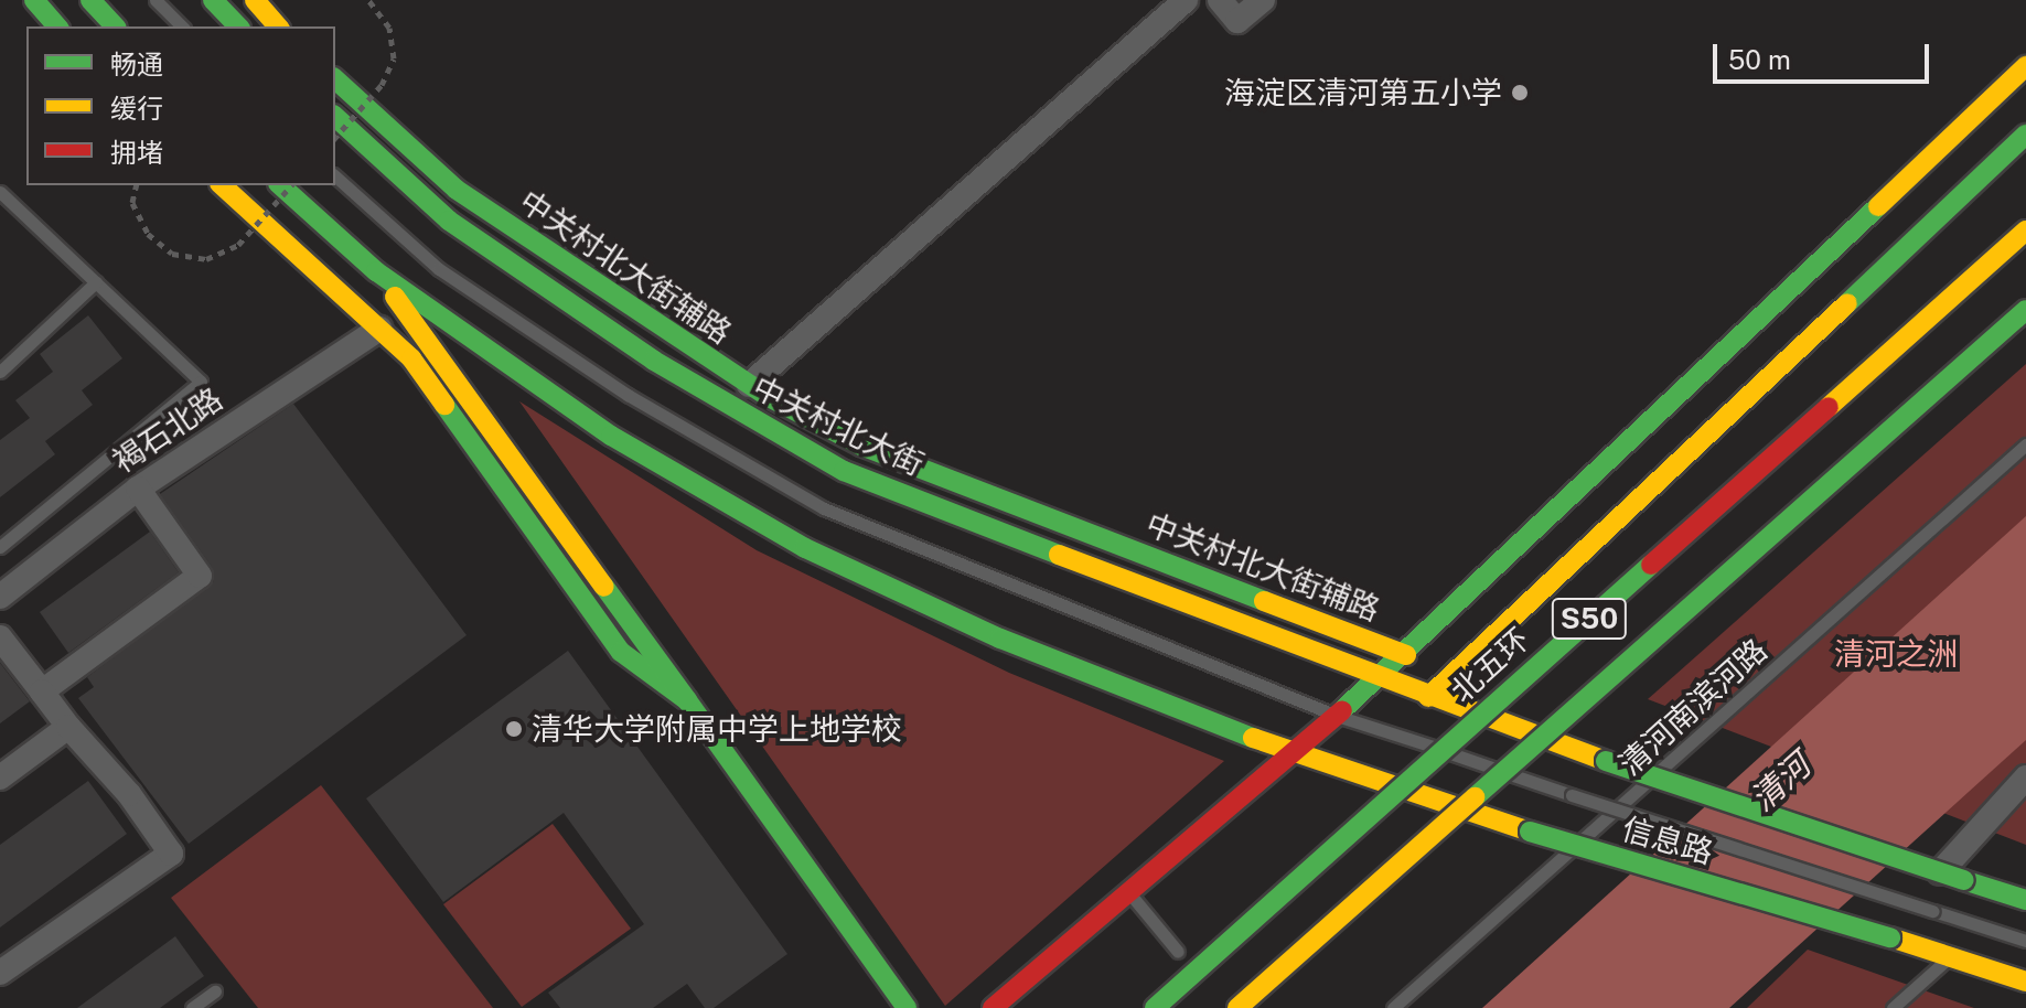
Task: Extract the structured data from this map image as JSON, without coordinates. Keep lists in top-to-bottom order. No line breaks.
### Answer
{"streets":{"main road":["中关村北大街辅路","中关村北大街","S50","北五环","信息路"],"street":["褐石北路"],"lane":["清河南滨河路"]},"crossings":[["中关村北大街","信息路"]],"water":["清河"],"parks":["清河之洲"],"places":["海淀区清河第五小学","清华大学附属中学上地学校"],"legend":["畅通","缓行","拥堵"],"scale_bar":"50 m"}
